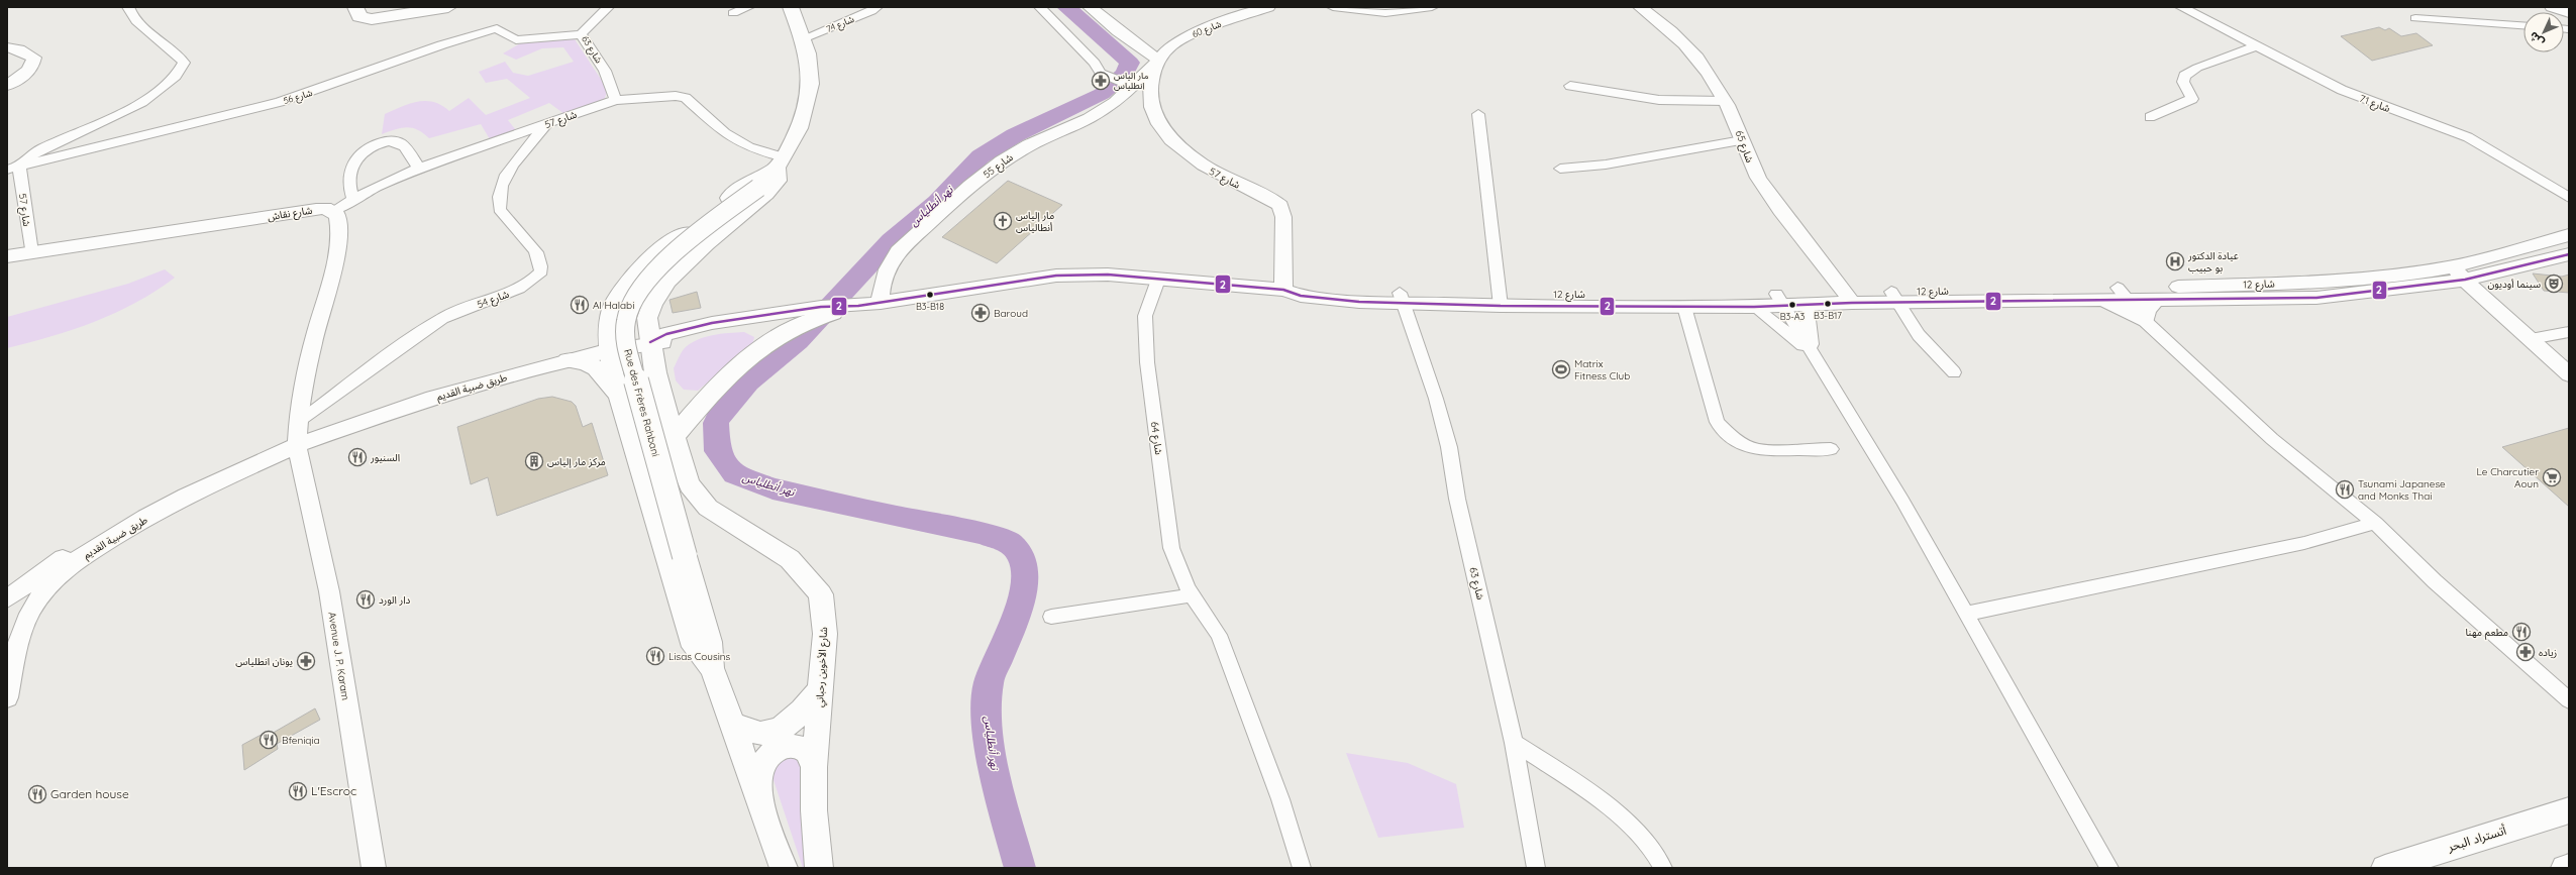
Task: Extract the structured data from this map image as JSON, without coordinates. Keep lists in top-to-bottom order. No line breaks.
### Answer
{"streets":{"highway":["Rue des Frères Rahbani","شارع الأخوين رحباني","أتستراد البحر"],"street":["شارع 74","شارع 60","شارع 63","شارع 56","شارع 71","شارع 57","شارع 65","شارع 55","شارع نقاش","شارع 12","شارع 54","طريق ضبية القديم","شارع 64","Avenue J. P. Karam"]},"crossings":[["شارع 60","شارع 57"],["شارع 60","شارع 55"],["شارع 63","شارع 56"],["شارع 63","شارع 57"],["شارع 63","شارع 12"],["شارع 56","شارع 57"],["شارع 57","شارع 55"],["شارع 57","شارع نقاش"],["شارع 57","شارع 12"],["شارع 57","شارع 54"],["شارع 57","Rue des Frères Rahbani"],["شارع 65","شارع 12"],["شارع 55","شارع 12"],["شارع 12","طريق ضبية القديم"],["شارع 12","Rue des Frères Rahbani"],["شارع 12","شارع 64"],["طريق ضبية القديم","Rue des Frères Rahbani"],["طريق ضبية القديم","Avenue J. P. Karam"],["Rue des Frères Rahbani","شارع الأخوين رحباني"]],"water":["نهر أنطلياس"],"places":{"pharmacy":["مار الياس انطلياس","Baroud","زياده","يونان انطلياس"],"church":["مار إلياس أنطالياس"],"hospital":["عيادة الدكتور بو حبيب"],"theatre":["سينما أوديون"],"other":["B3-B18","B3-B17","B3-A3"],"restaurant":["Al Halabi","السنيور","Tsunami Japanese and Monks Thai","دار الورد","مطعم مهنا","Lisas Cousins","Bfeniqia","L'Escroc","Garden house"],"sports":["Matrix Fitness Club"],"building":["مركز مار إلياس"],"supermarket":["Le Charcutier Aoun"]},"lines":["transit line 2"],"north":"bottom left"}
